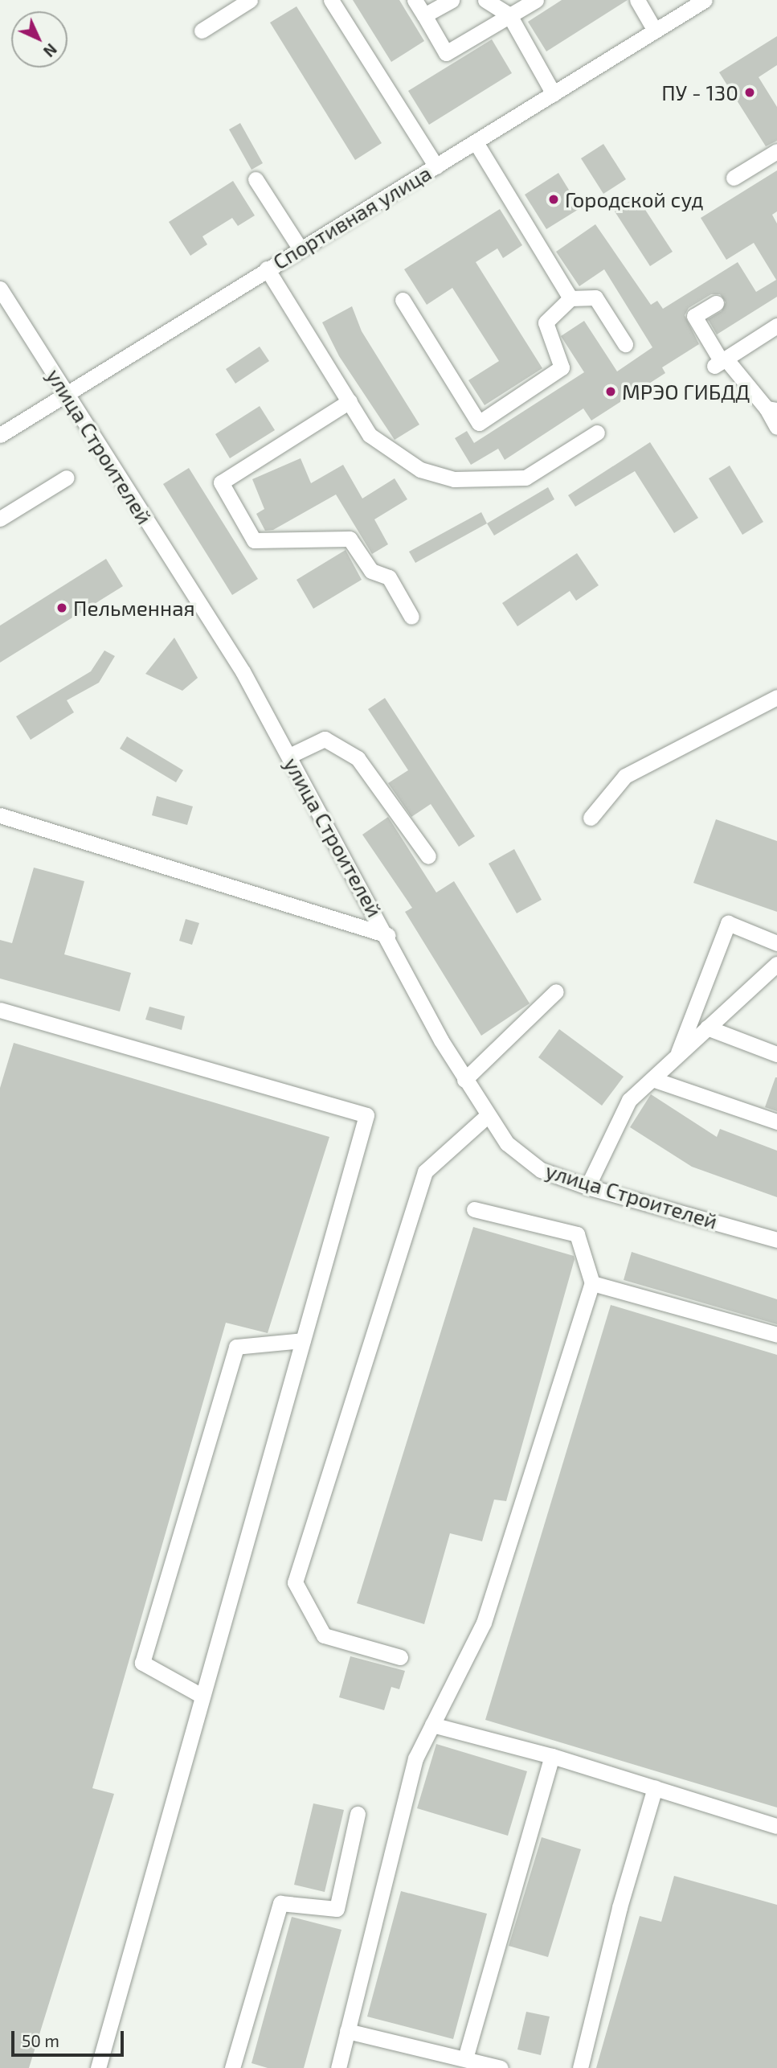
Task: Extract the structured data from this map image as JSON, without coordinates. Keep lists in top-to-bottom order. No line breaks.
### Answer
{"streets":{"street":["Спортивная улица","улица Строителей"]},"crossings":[["Спортивная улица","улица Строителей"]],"places":["ПУ - 130","Городской суд","МРЭО ГИБДД","Пельменная"],"scale_bar":"50 m","north":"bottom right"}
